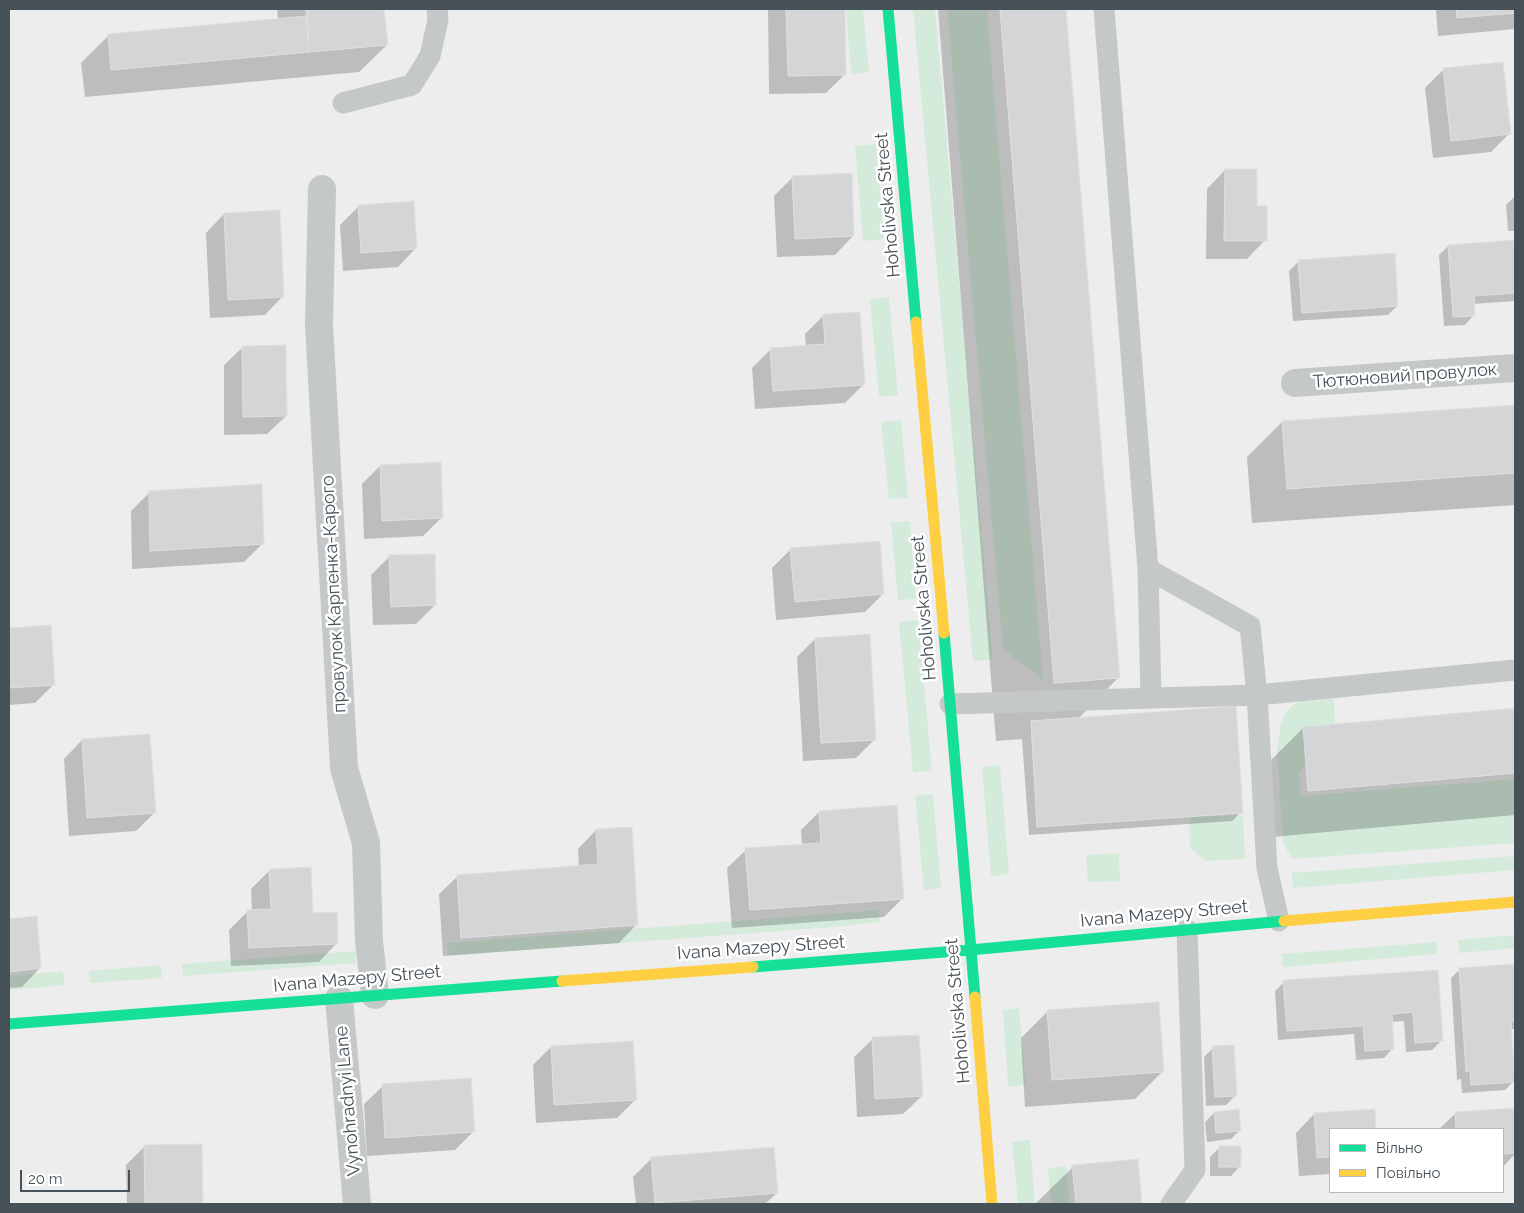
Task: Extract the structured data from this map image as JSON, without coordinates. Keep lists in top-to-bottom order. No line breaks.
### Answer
{"streets":{"main road":["Hoholivska Street","Ivana Mazepy Street"],"street":["Тютюновий провулок","провулок Карпенка-Карого","Vynohradnyi Lane"]},"crossings":[["Hoholivska Street","Ivana Mazepy Street"],["провулок Карпенка-Карого","Ivana Mazepy Street"],["Ivana Mazepy Street","Vynohradnyi Lane"]],"legend":["Вільно","Повільно"],"scale_bar":"20 m"}
